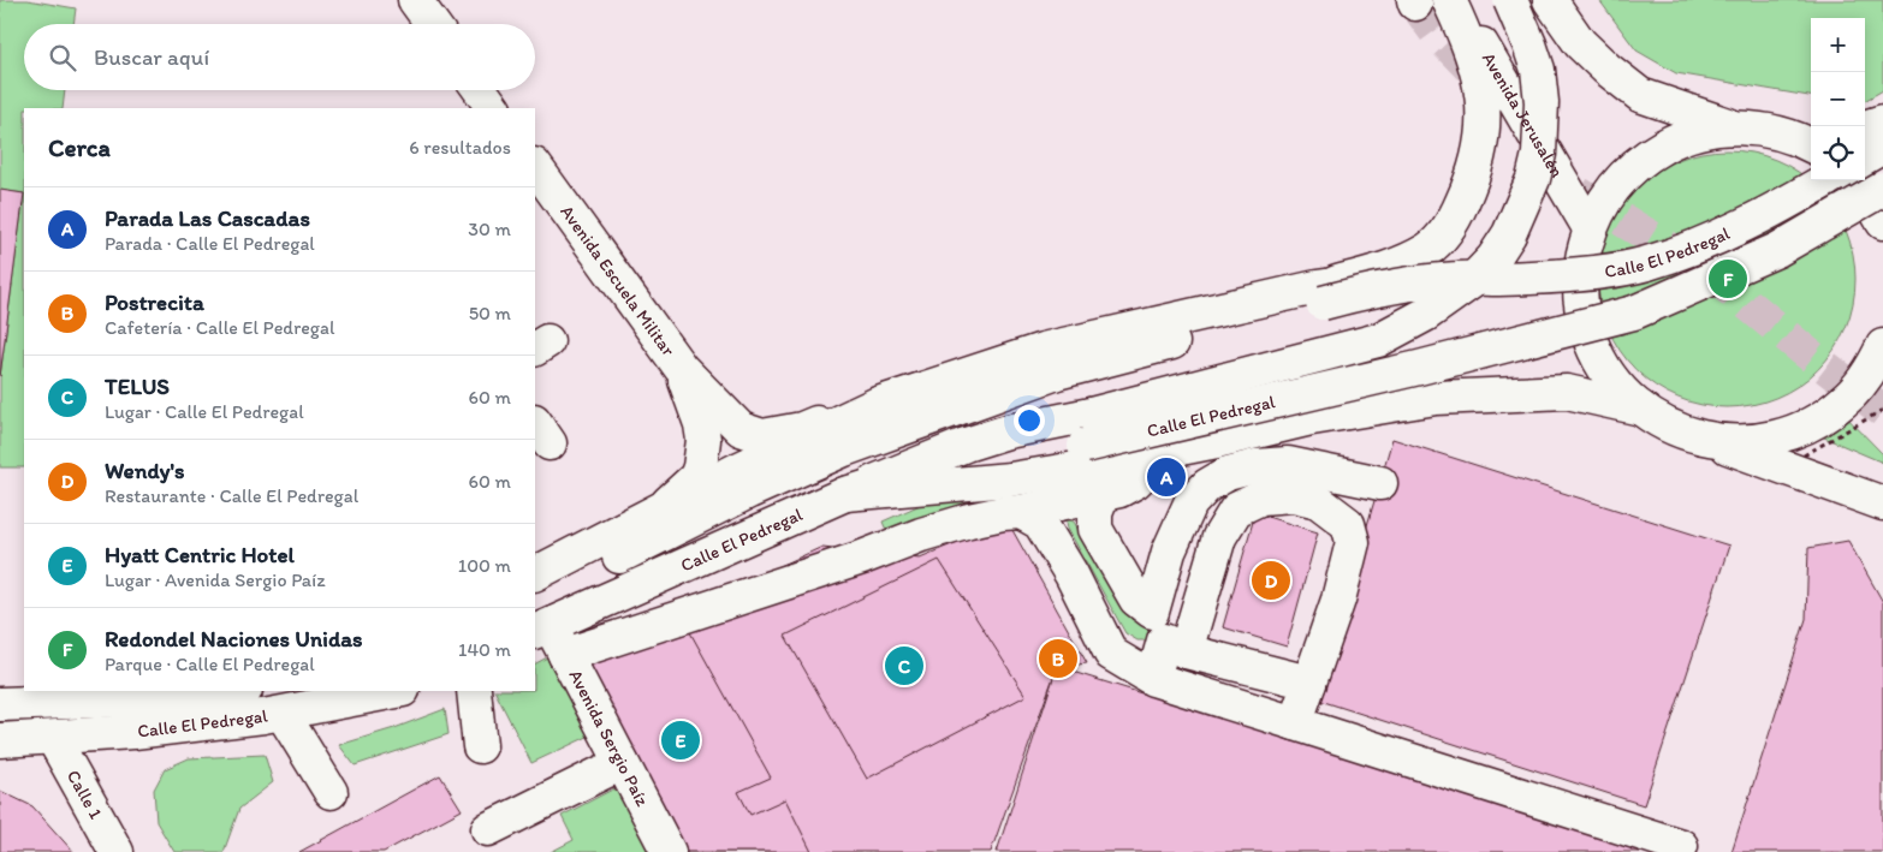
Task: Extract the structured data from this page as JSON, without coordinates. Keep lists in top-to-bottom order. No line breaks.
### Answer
{"streets":{"main road":["Avenida Jerusalén","Calle El Pedregal","Avenida Escuela Militar","Avenida Sergio Paíz","Calle 1"]},"crossings":[["Calle El Pedregal","Avenida Sergio Paíz"],["Calle El Pedregal","Calle 1"]],"page":{"map_buttons":["+","−"],"search":"Buscar aquí","heading":["Cerca","6 resultados"],"list":[{"mark":"A","name":"Parada Las Cascadas","note":"Parada · Calle El Pedregal","value":"30 m"},{"mark":"B","name":"Postrecita","note":"Cafetería · Calle El Pedregal","value":"50 m"},{"mark":"C","name":"TELUS","note":"Lugar · Calle El Pedregal","value":"60 m"},{"mark":"D","name":"Wendy's","note":"Restaurante · Calle El Pedregal","value":"60 m"},{"mark":"E","name":"Hyatt Centric Hotel","note":"Lugar · Avenida Sergio Paíz","value":"100 m"},{"mark":"F","name":"Redondel Naciones Unidas","note":"Parque · Calle El Pedregal","value":"140 m"}],"pins":["F","A","D","B","C","E"]}}
